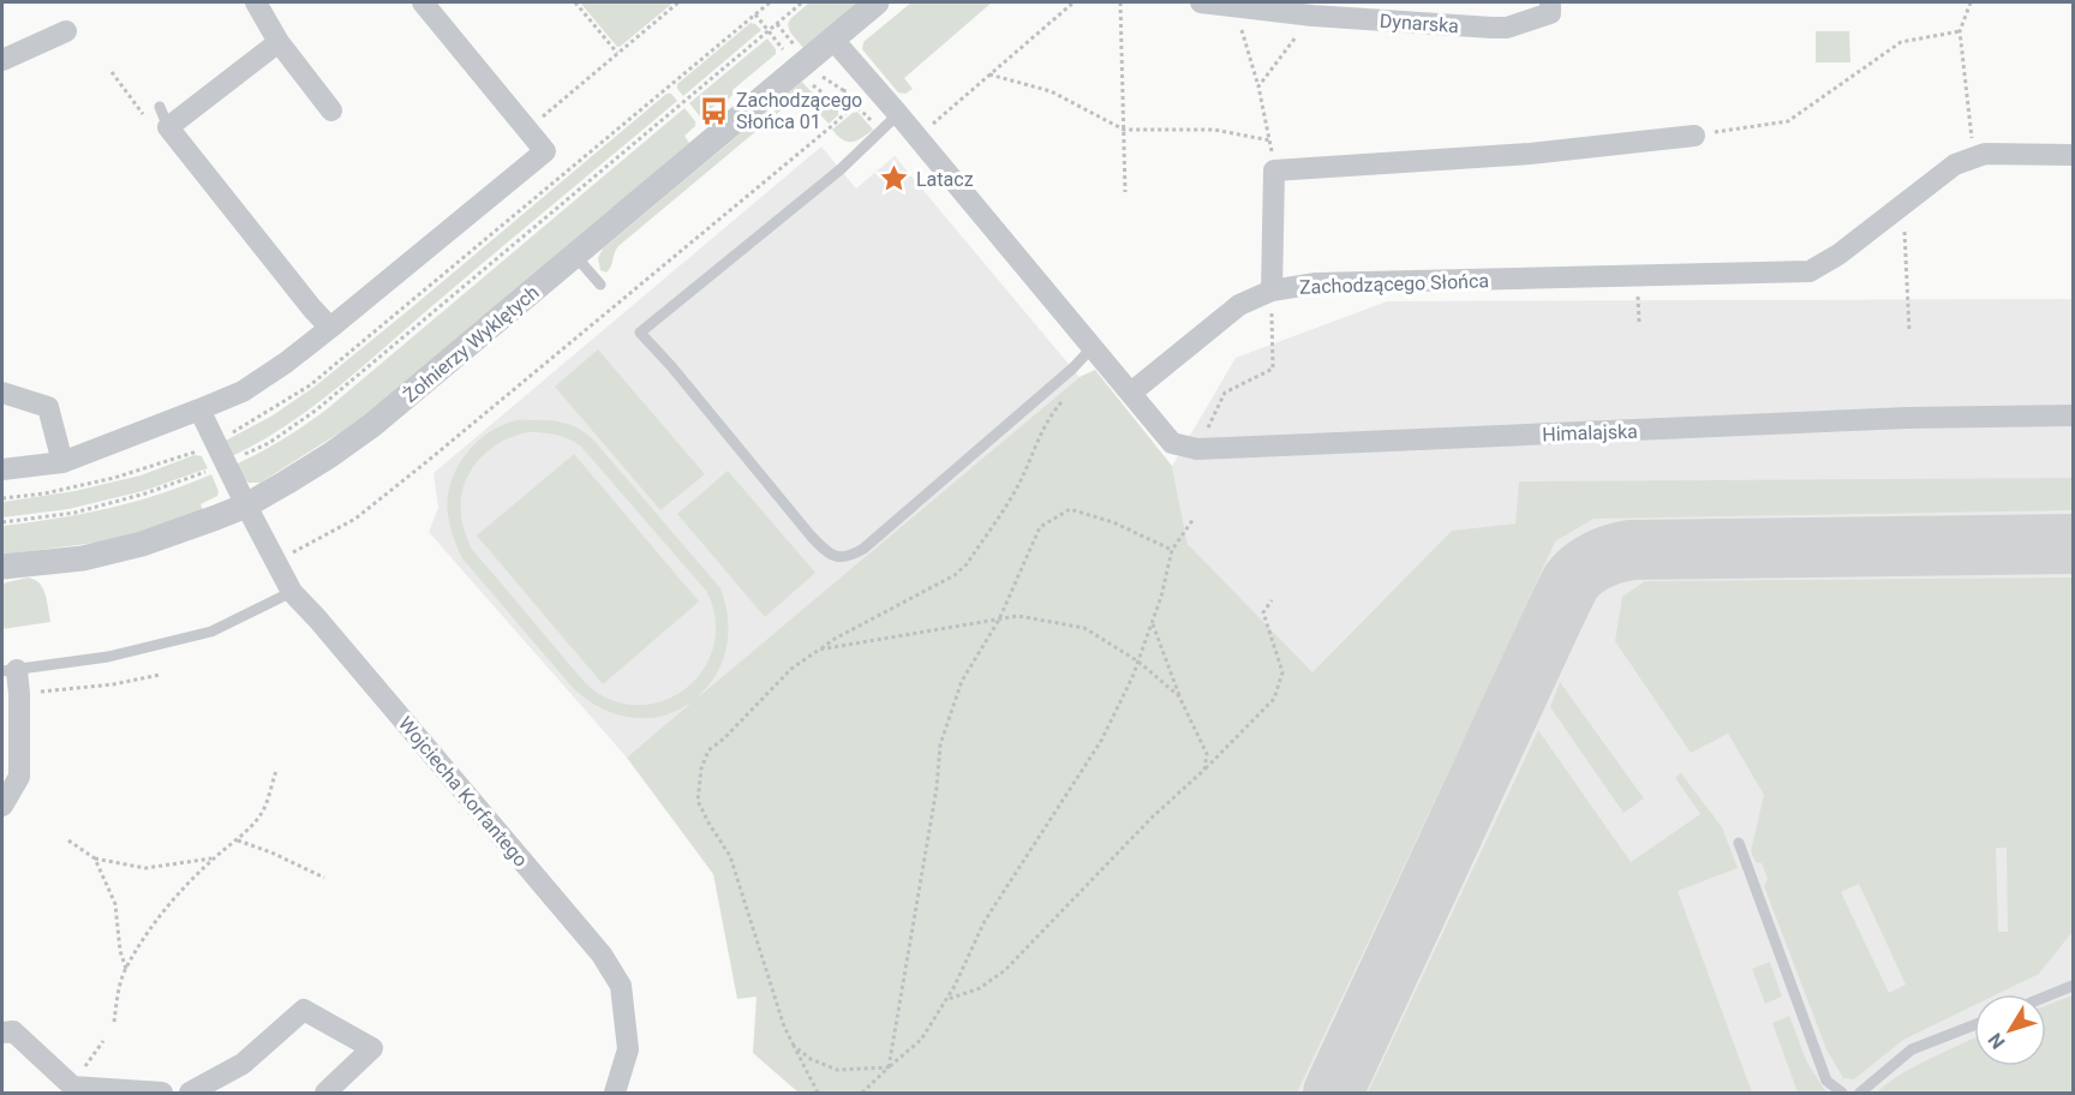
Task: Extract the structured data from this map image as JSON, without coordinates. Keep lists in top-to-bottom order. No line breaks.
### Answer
{"streets":{"street":["Dynarska","Zachodzącego Słońca","Żołnierzy Wyklętych","Himalajska","Wojciecha Korfantego"]},"crossings":[["Zachodzącego Słońca","Himalajska"],["Żołnierzy Wyklętych","Wojciecha Korfantego"]],"places":{"bus stop":["Zachodzącego Słońca 01"],"place":["Latacz"]},"north":"bottom left"}
